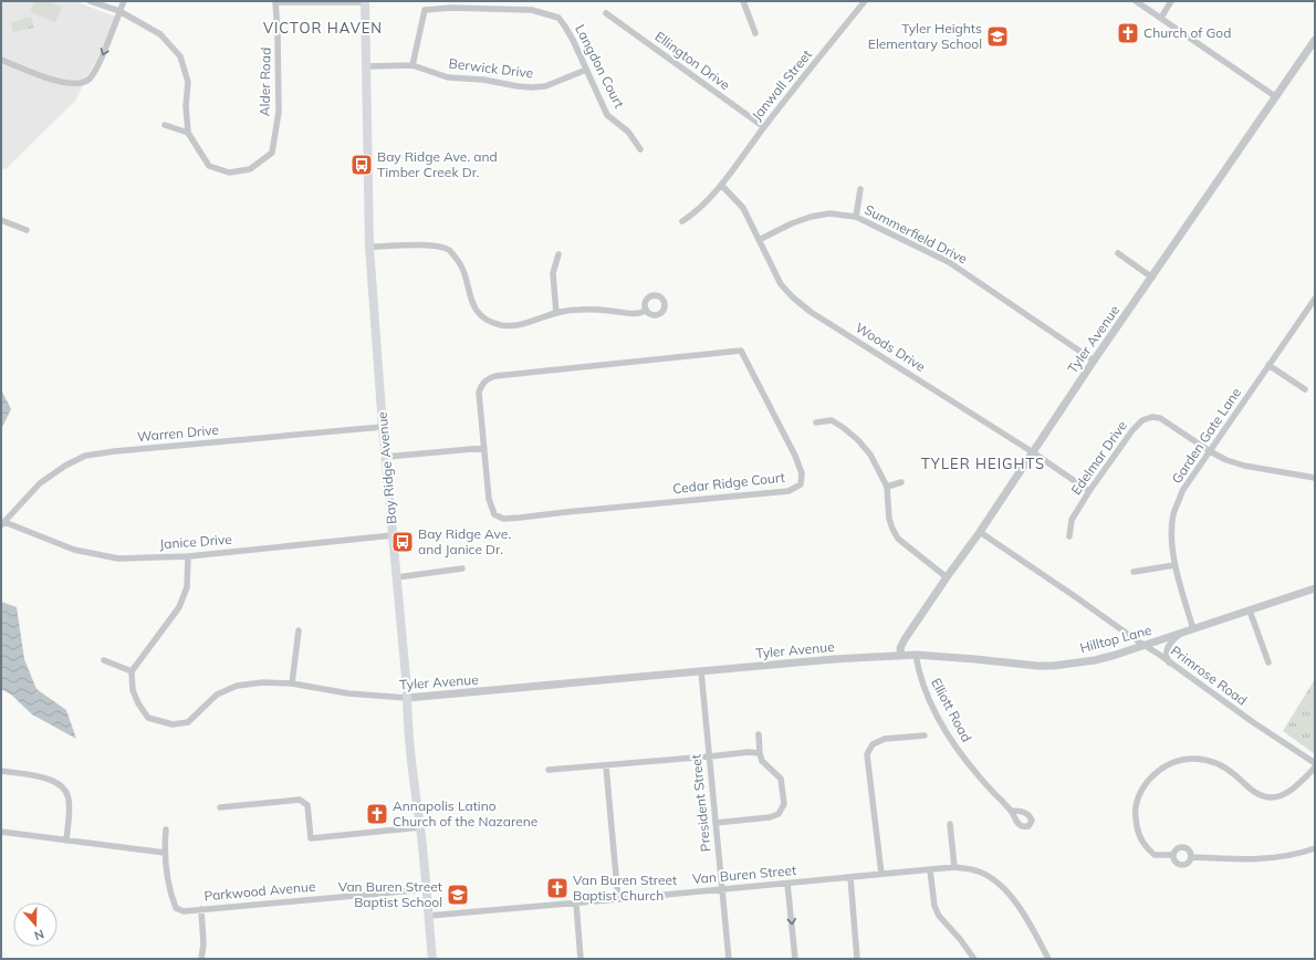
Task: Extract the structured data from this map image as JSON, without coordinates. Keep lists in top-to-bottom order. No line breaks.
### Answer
{"streets":{"main road":["Bay Ridge Avenue"],"street":["Ellington Drive","Langdon Court","Berwick Drive","Alder Road","Janwall Street","Summerfield Drive","Tyler Avenue","Woods Drive","Warren Drive","Garden Gate Lane","Edelmar Drive","Cedar Ridge Court","Janice Drive","Hilltop Lane","Primrose Road","Elliott Road","President Street","Van Buren Street","Parkwood Avenue"]},"crossings":[["Ellington Drive","Janwall Street"],["Langdon Court","Berwick Drive"],["Berwick Drive","Bay Ridge Avenue"],["Janwall Street","Woods Drive"],["Summerfield Drive","Tyler Avenue"],["Summerfield Drive","Woods Drive"],["Tyler Avenue","Woods Drive"],["Tyler Avenue","Bay Ridge Avenue"],["Tyler Avenue","Hilltop Lane"],["Tyler Avenue","Primrose Road"],["Tyler Avenue","Elliott Road"],["Tyler Avenue","President Street"],["Woods Drive","Edelmar Drive"],["Warren Drive","Bay Ridge Avenue"],["Warren Drive","Janice Drive"],["Garden Gate Lane","Edelmar Drive"],["Garden Gate Lane","Hilltop Lane"],["Bay Ridge Avenue","Janice Drive"],["Bay Ridge Avenue","Van Buren Street"],["Bay Ridge Avenue","Parkwood Avenue"],["Hilltop Lane","Primrose Road"],["Hilltop Lane","Elliott Road"],["President Street","Van Buren Street"]],"districts":["VICTOR HAVEN","TYLER HEIGHTS"],"places":{"church":["Church of God","Annapolis Latino Church of the Nazarene","Van Buren Street Baptist Church"],"school or university":["Tyler Heights Elementary School","Van Buren Street Baptist School"],"bus stop":["Bay Ridge Ave. and Timber Creek Dr.","Bay Ridge Ave. and Janice Dr."]},"north":"bottom"}
